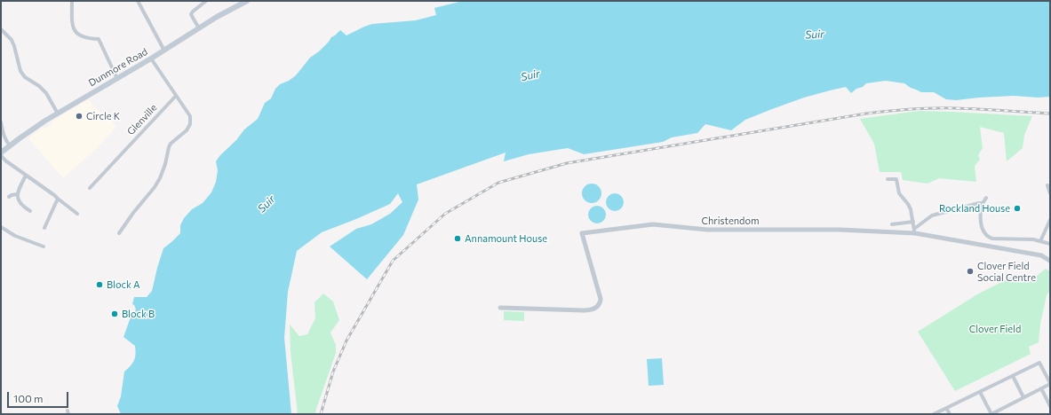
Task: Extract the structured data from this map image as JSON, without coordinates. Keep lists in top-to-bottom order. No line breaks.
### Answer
{"streets":{"main road":["Dunmore Road"],"street":["Glenville","Christendom"]},"water":["Suir"],"parks":["Clover Field"],"places":["Circle K","Rockland House","Annamount House","Clover Field Social Centre","Block A","Block B"],"scale_bar":"100 m"}
